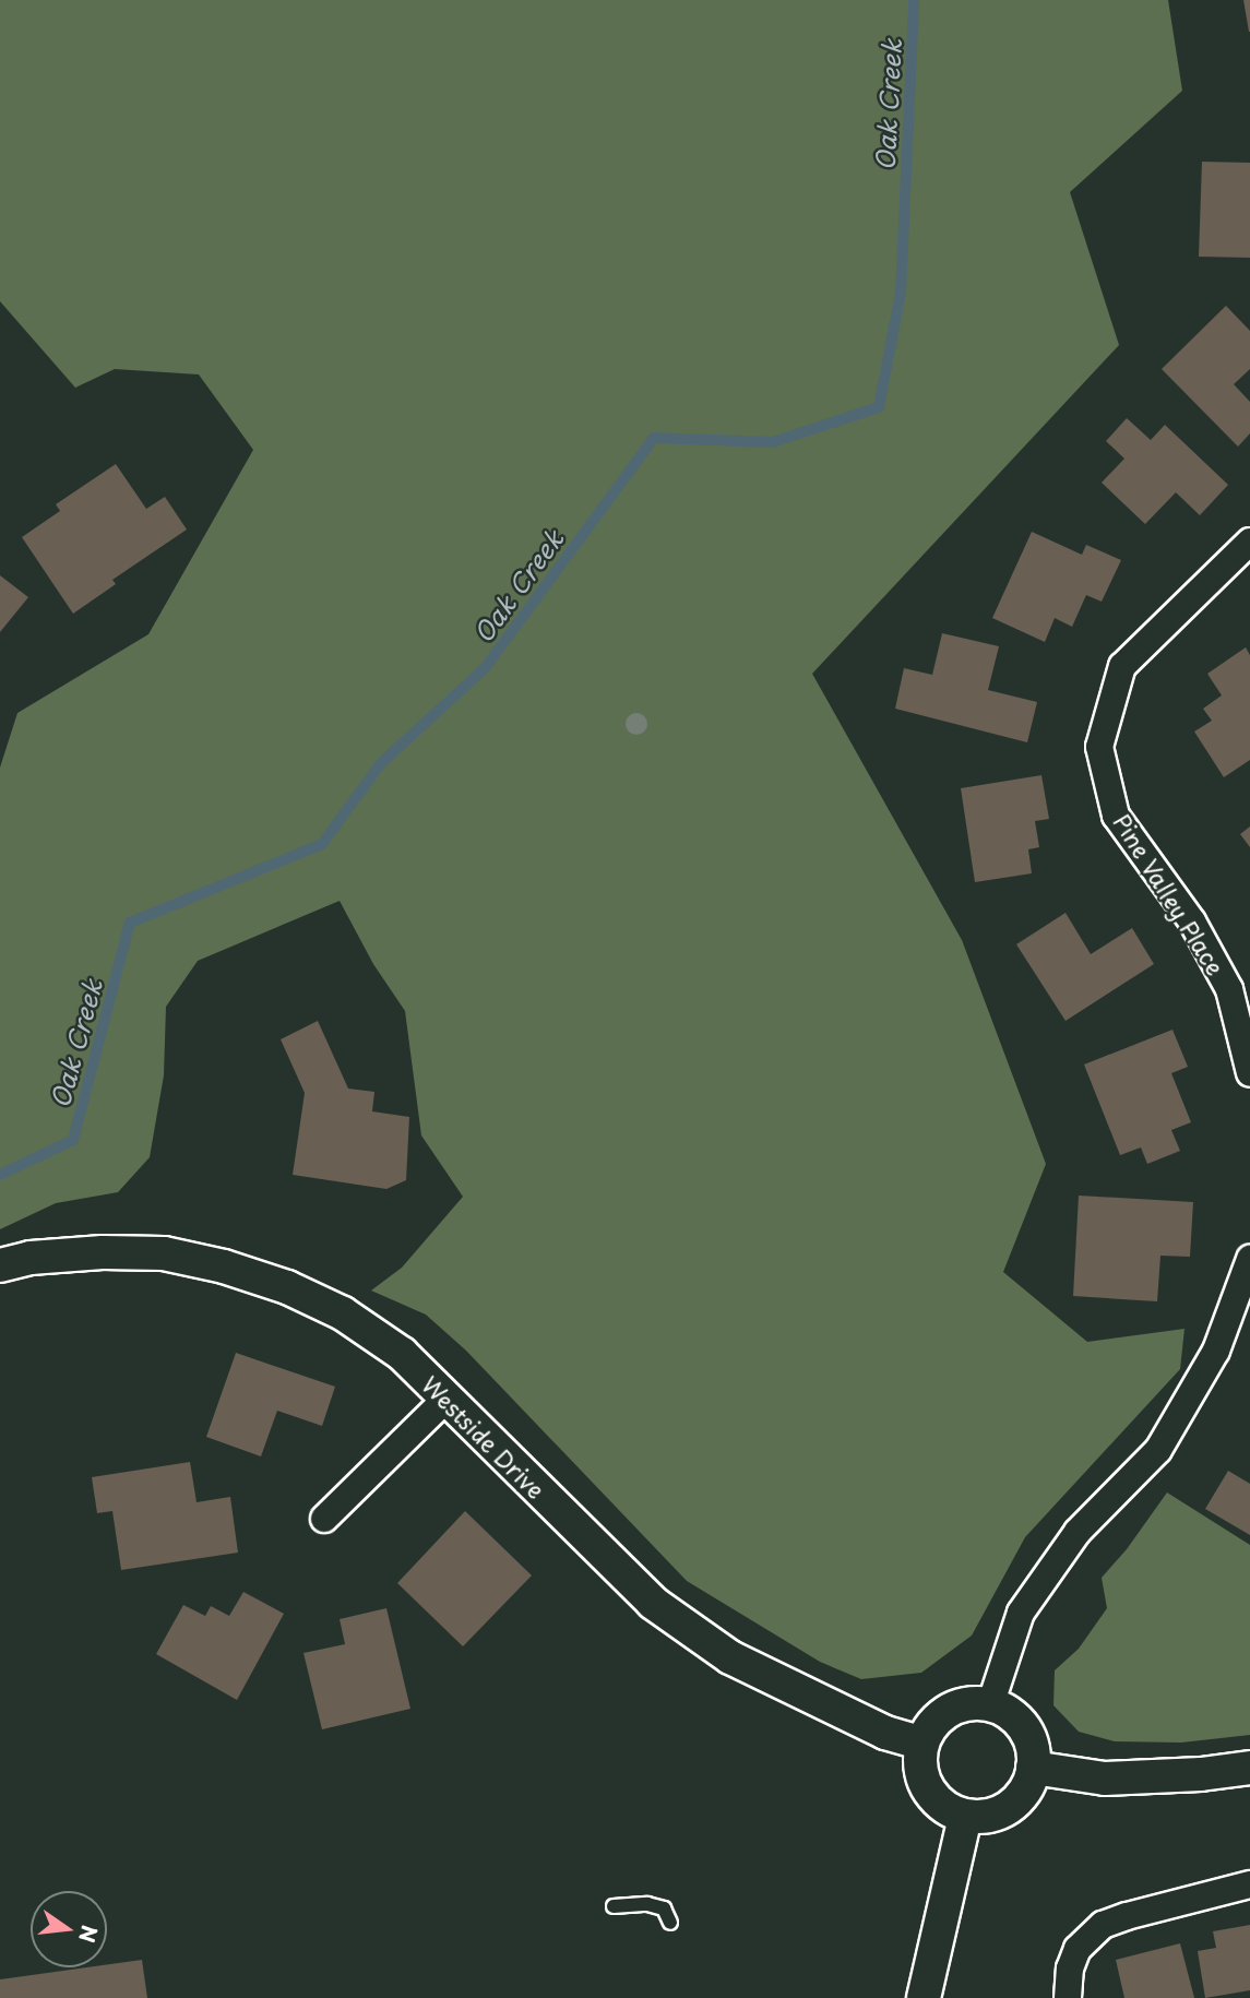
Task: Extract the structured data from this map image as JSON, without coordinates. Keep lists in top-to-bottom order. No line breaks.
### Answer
{"streets":{"street":["Pine Valley Place","Westside Drive"]},"water":["Oak Creek"],"north":"right"}
